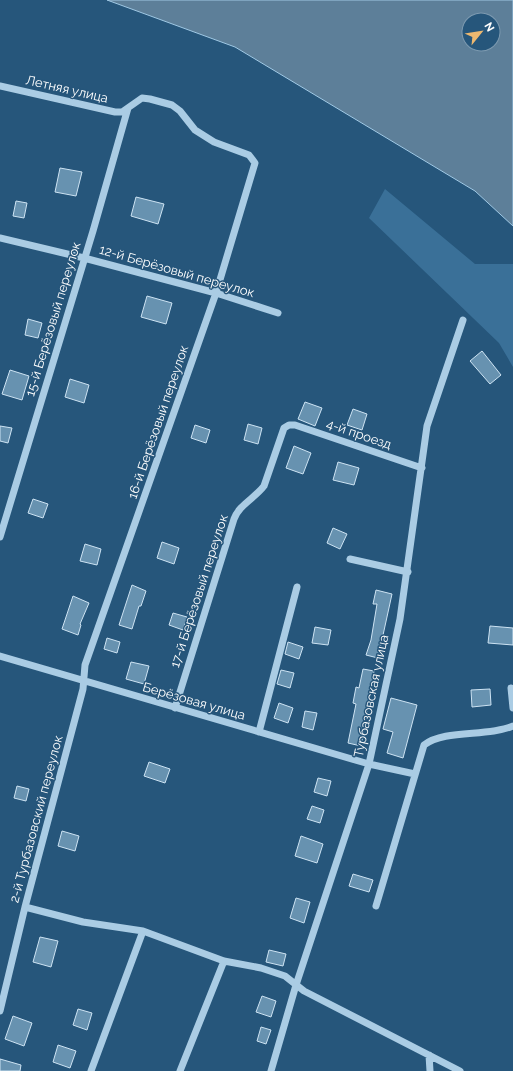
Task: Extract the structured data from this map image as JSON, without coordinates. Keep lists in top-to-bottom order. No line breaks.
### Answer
{"streets":{"street":["Летняя улица","12-й Берёзовый переулок","15-й Берёзовый переулок","16-й Берёзовый переулок","4-й проезд","17-й Берёзовый переулок","Турбазовская улица","Берёзовая улица","2-й Турбазовский переулок"]},"crossings":[["Летняя улица","15-й Берёзовый переулок"],["Летняя улица","16-й Берёзовый переулок"],["12-й Берёзовый переулок","15-й Берёзовый переулок"],["12-й Берёзовый переулок","16-й Берёзовый переулок"],["15-й Берёзовый переулок","16-й Берёзовый переулок"],["16-й Берёзовый переулок","Берёзовая улица"],["16-й Берёзовый переулок","2-й Турбазовский переулок"],["4-й проезд","17-й Берёзовый переулок"],["4-й проезд","Турбазовская улица"],["17-й Берёзовый переулок","Берёзовая улица"],["Турбазовская улица","Берёзовая улица"],["Берёзовая улица","2-й Турбазовский переулок"]],"north":"top right"}
